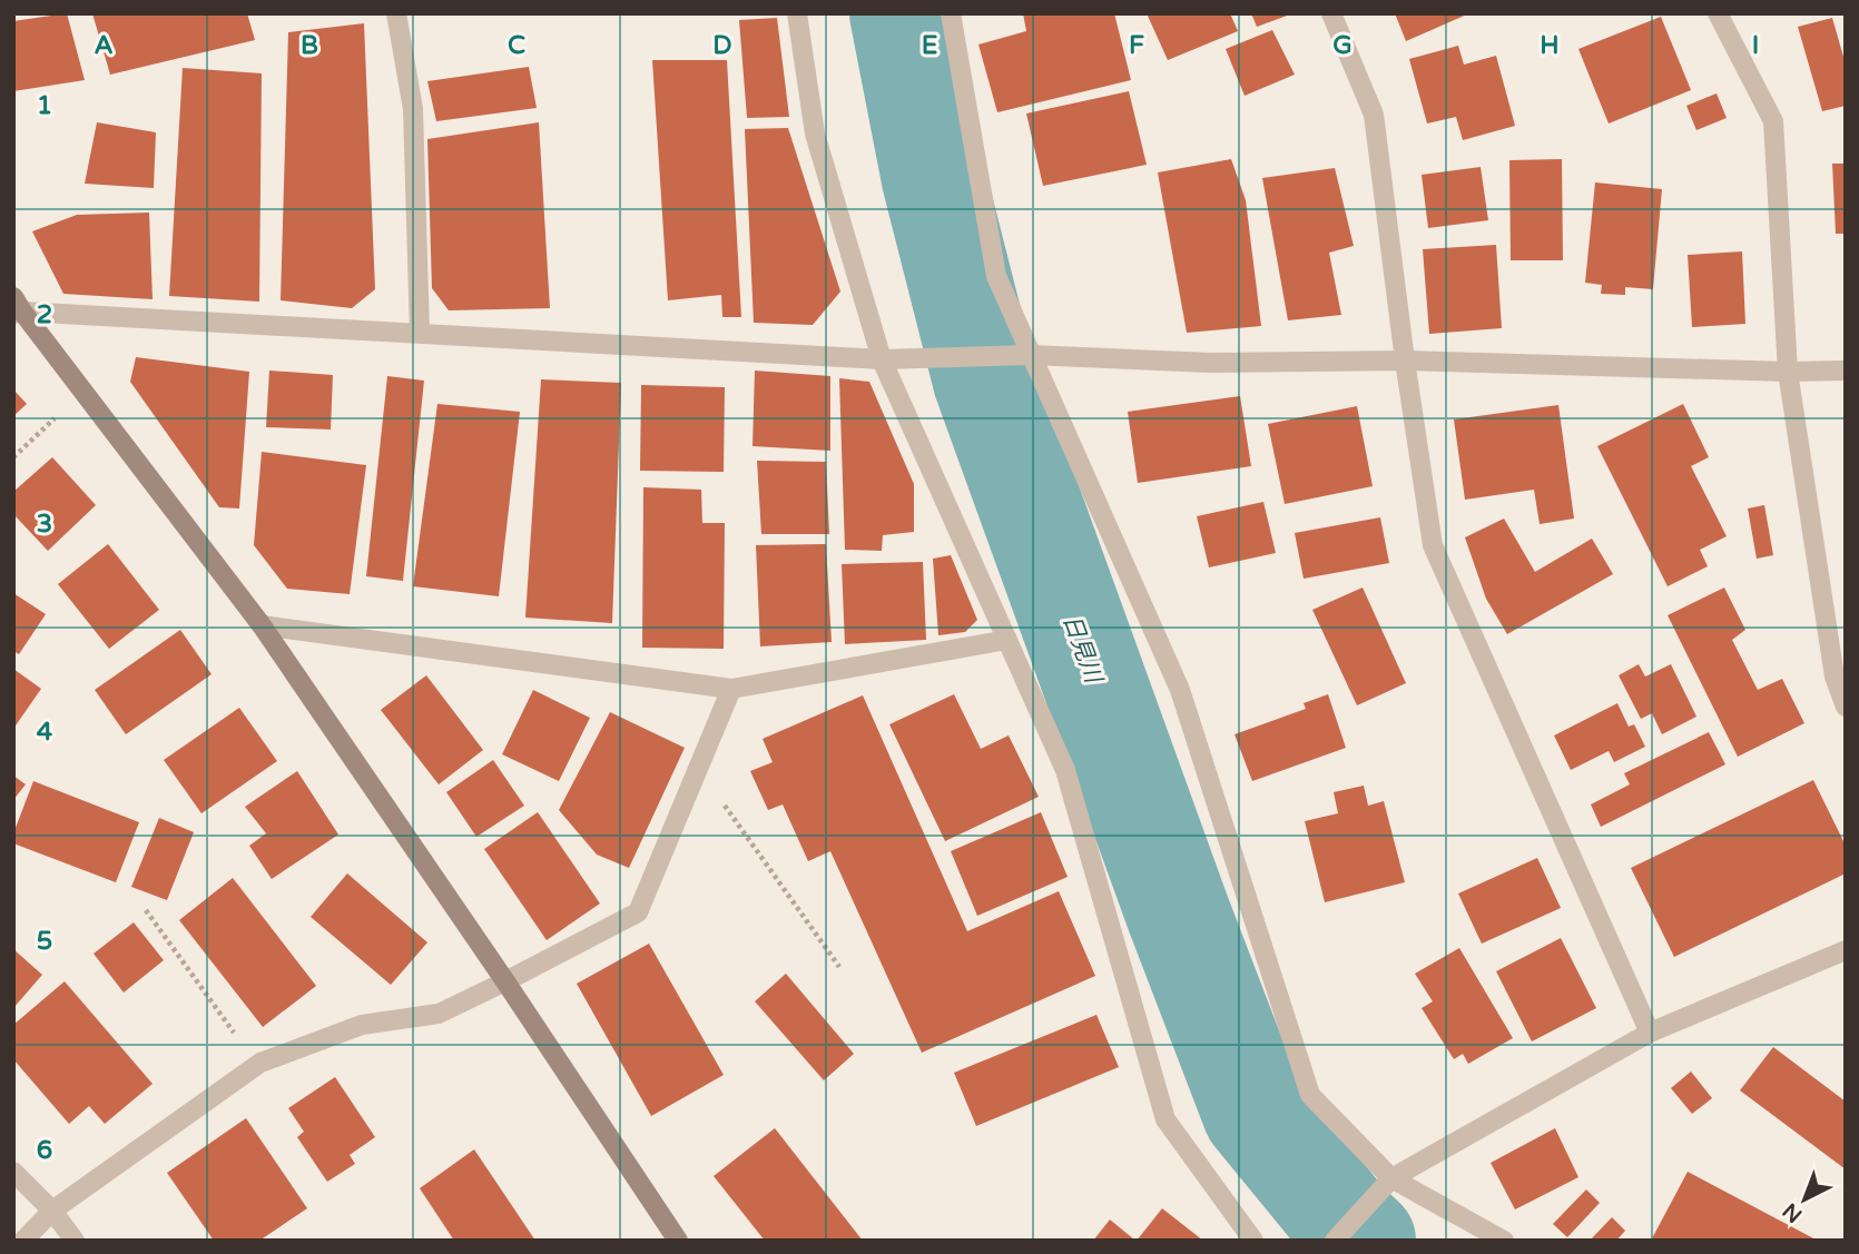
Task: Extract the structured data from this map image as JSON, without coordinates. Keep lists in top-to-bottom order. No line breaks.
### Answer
{"water":["日見川"],"north":"bottom left","grid":{"columns":["A","B","C","D","E","F","G","H","I"],"rows":["1","2","3","4","5","6"]}}
